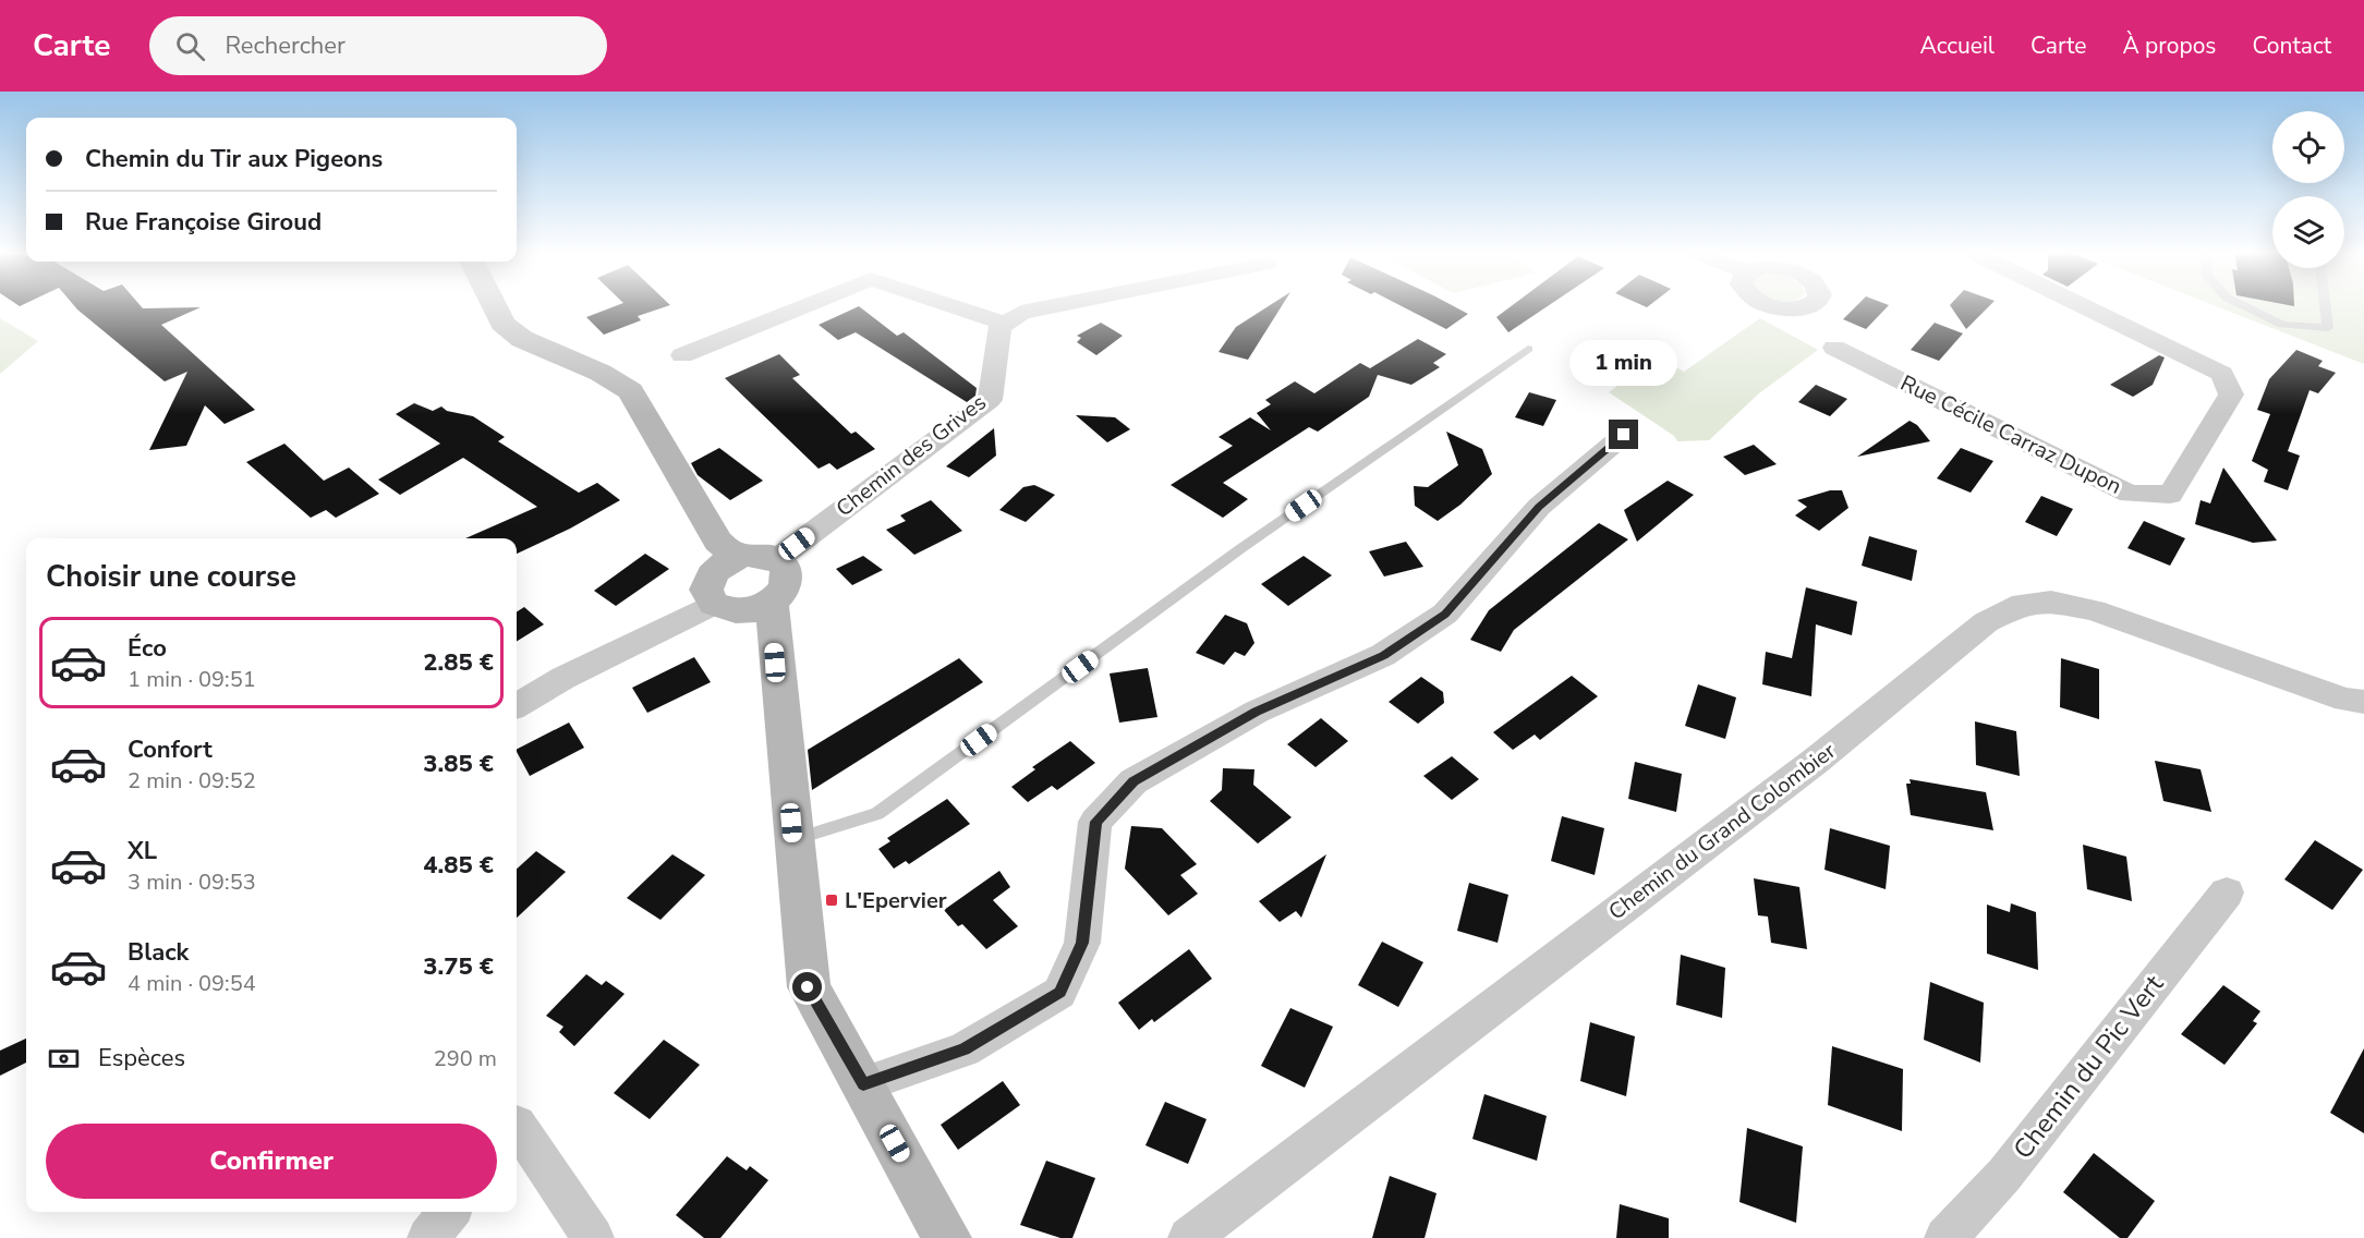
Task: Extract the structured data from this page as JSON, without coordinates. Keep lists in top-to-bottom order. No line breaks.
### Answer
{"streets":{"street":["Rue Cécile Carraz Dupon","Chemin des Grives","Chemin du Grand Colombier","Chemin du Pic Vert"]},"places":{"transit":["L'Epervier"]},"page":{"header":"Carte","search":"Rechercher","nav":["Accueil","Carte","À propos","Contact"],"banner":["Chemin du Tir aux Pigeons","Rue Françoise Giroud"],"bubble":"1 min","heading":"Choisir une course","list":[{"name":"Éco","note":"1 min · 09:51","value":"2.85 €"},{"name":"Confort","note":"2 min · 09:52","value":"3.85 €"},{"name":"XL","note":"3 min · 09:53","value":"4.85 €"},{"name":"Black","note":"4 min · 09:54","value":"3.75 €"}],"pay":["Espèces","290 m"],"buttons":"Confirmer"}}
